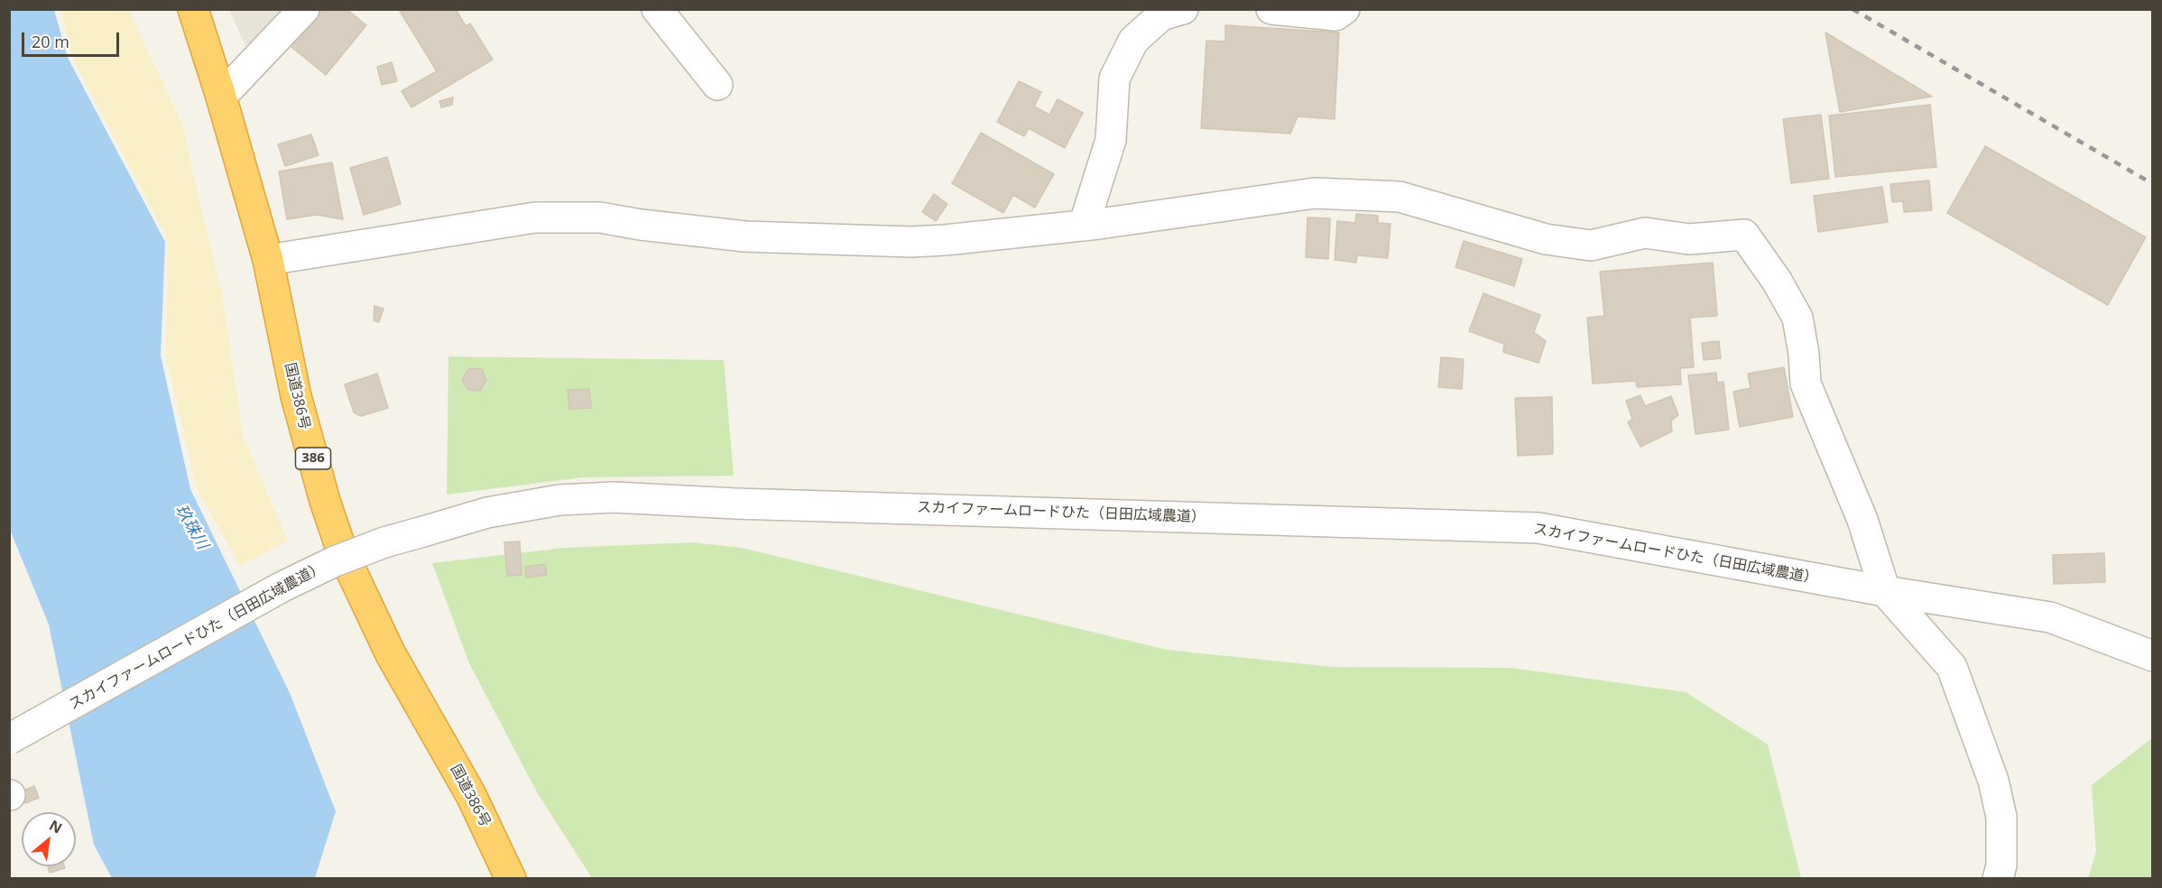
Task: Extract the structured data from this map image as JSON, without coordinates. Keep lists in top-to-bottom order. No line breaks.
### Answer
{"streets":{"highway":["国道386号","386"],"street":["スカイファームロードひた（日田広域農道）"]},"water":["玖珠川"],"scale_bar":"20 m","north":"top right"}
